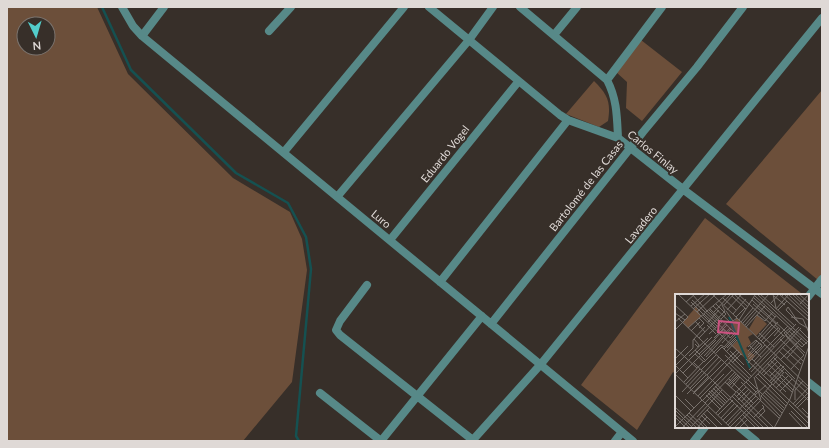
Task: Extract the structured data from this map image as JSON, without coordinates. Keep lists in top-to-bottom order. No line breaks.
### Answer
{"streets":{"street":["Carlos Finlay","Eduardo Vogel","Bartolomé de las Casas","Luro","Lavadero"]},"crossings":[["Carlos Finlay","Eduardo Vogel"],["Carlos Finlay","Bartolomé de las Casas"],["Carlos Finlay","Lavadero"],["Eduardo Vogel","Luro"],["Bartolomé de las Casas","Luro"],["Luro","Lavadero"]],"north":"bottom"}
